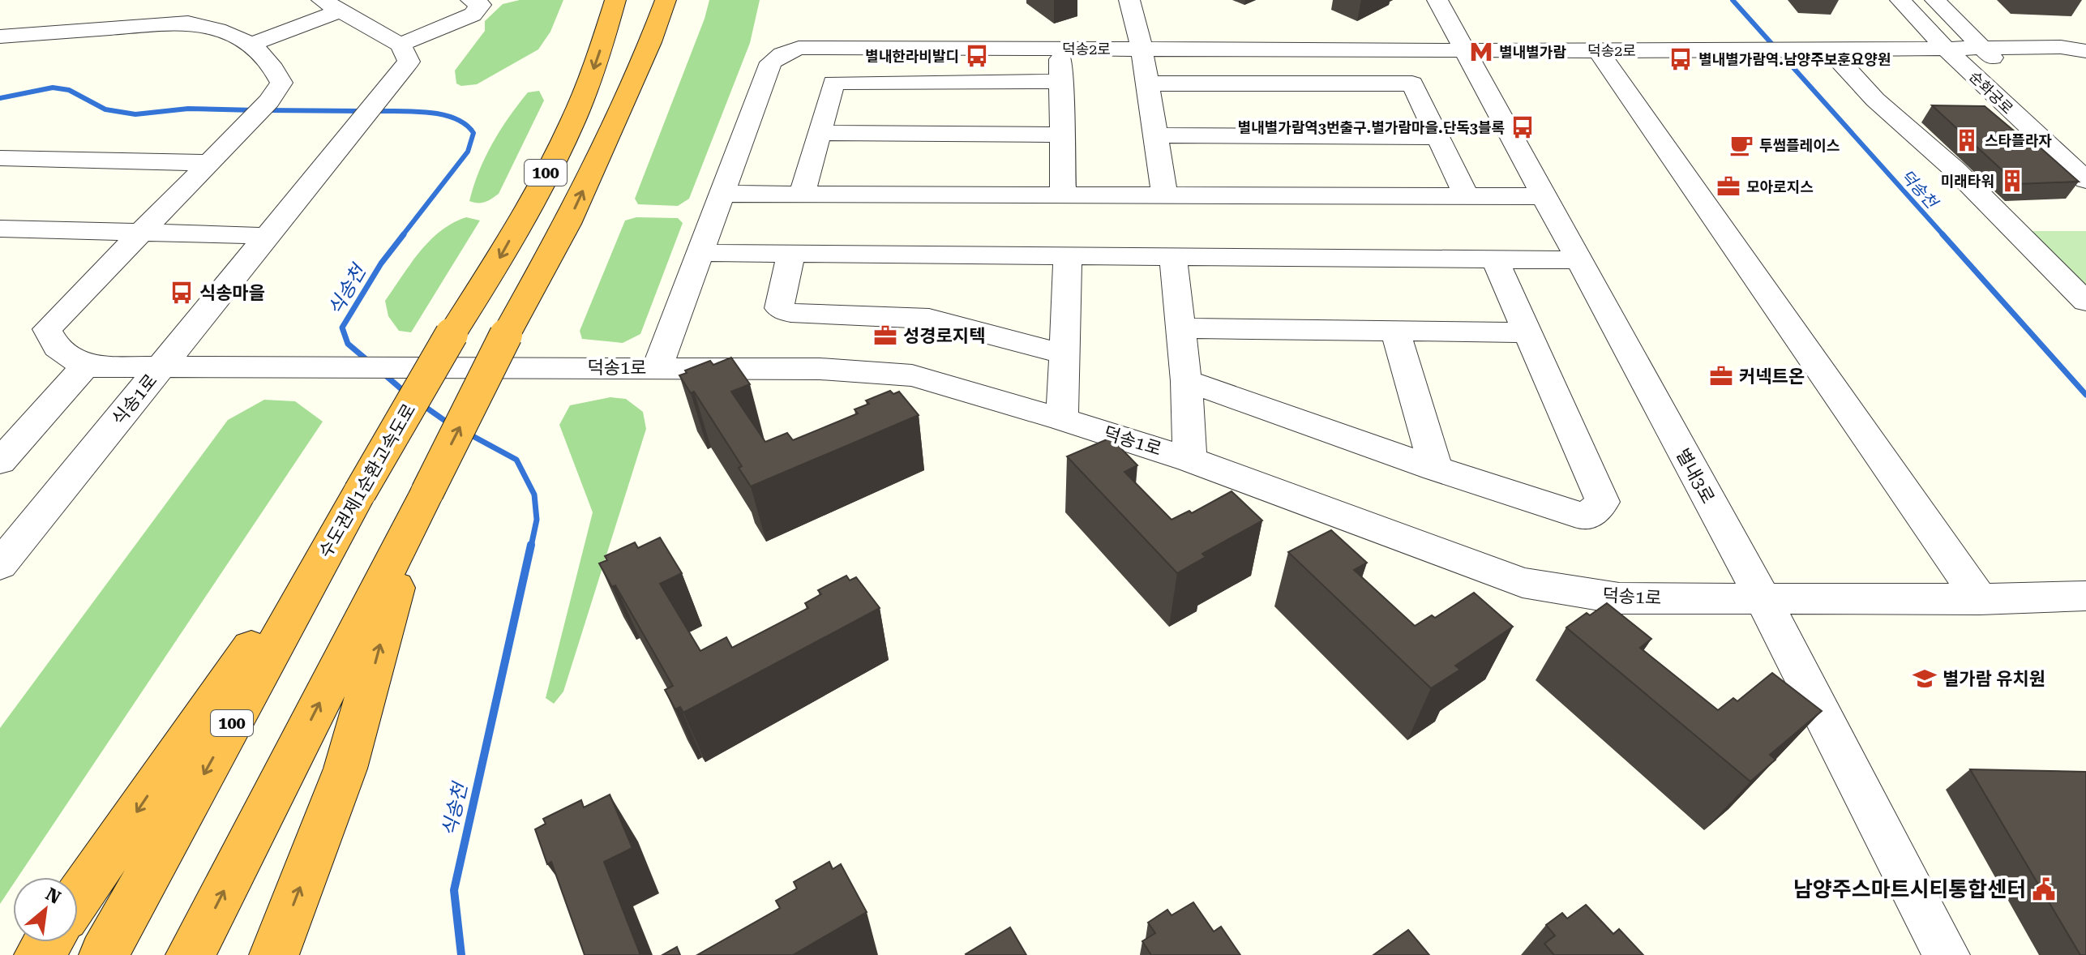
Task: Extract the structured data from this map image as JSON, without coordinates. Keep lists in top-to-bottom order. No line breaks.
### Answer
{"streets":{"highway":["100","수도권제1순환고속도로"],"street":["덕송2로","순화궁로","덕송1로","식송1로","별내3로"]},"crossings":[["덕송2로","덕송1로"],["덕송2로","별내3로"],["덕송1로","식송1로"],["덕송1로","별내3로"]],"water":["덕송천","식송천"],"places":{"metro station":["별내별가람"],"bus stop":["별내한라비발디","별내별가람역.남양주보훈요양원","별내별가람역3번출구.별가람마을.단독3블록","식송마을"],"building":["스타플라자","미래타워"],"cafe":["투썸플레이스"],"office":["모아로지스","성경로지텍","커넥트온"],"school or university":["별가람 유치원"],"public building":["남양주스마트시티통합센터"]},"north":"top right"}
